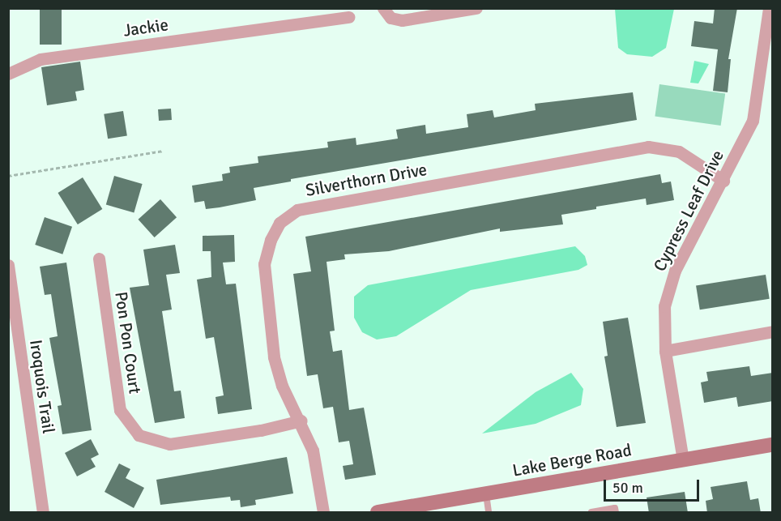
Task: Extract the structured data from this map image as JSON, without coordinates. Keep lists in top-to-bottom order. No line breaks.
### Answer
{"streets":{"street":["Jackie","Silverthorn Drive","Cypress Leaf Drive","Pon Pon Court","Iroquois Trail","Lake Berge Road"]},"crossings":[["Silverthorn Drive","Cypress Leaf Drive"],["Silverthorn Drive","Pon Pon Court"],["Cypress Leaf Drive","Lake Berge Road"]],"scale_bar":"50 m"}
